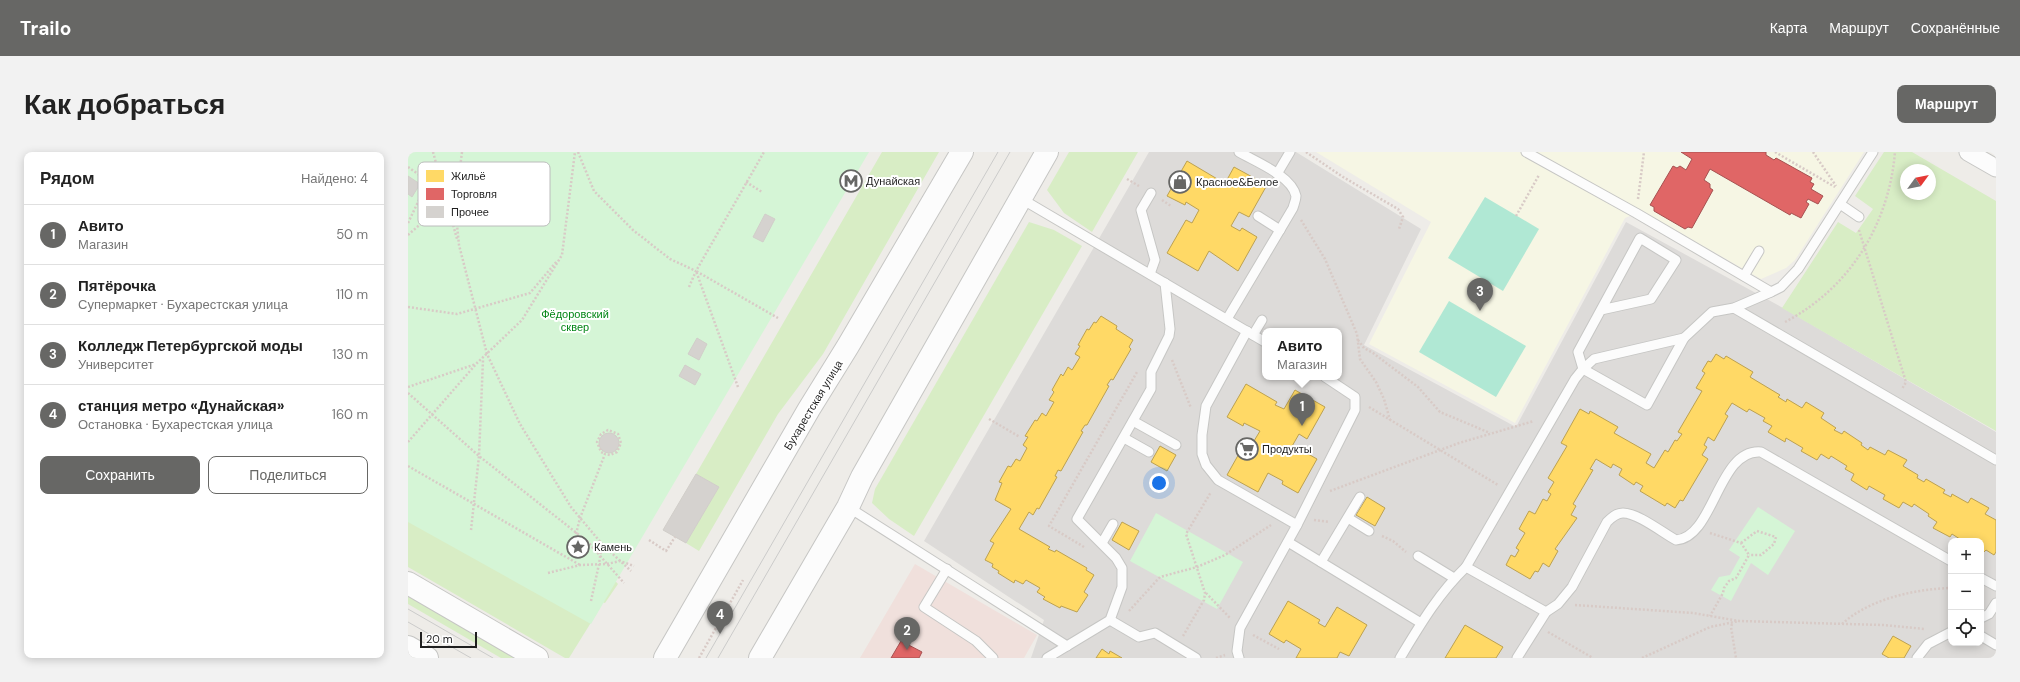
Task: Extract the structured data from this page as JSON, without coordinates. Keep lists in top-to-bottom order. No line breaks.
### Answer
{"streets":{"street":["Бухарестская улица"]},"parks":["Фёдоровский сквер"],"places":{"metro station":["Дунайская"],"shop":["Красное&Белое"],"supermarket":["Продукты"],"place":["Камень"]},"legend":["Жильё","Торговля","Прочее"],"scale_bar":"20 m","north":"top right","page":{"header":"Trailo","nav":["Карта","Маршрут","Сохранённые"],"buttons":["Маршрут",["Сохранить","Поделиться"]],"title":"Как добраться","heading":["Рядом","Найдено: 4"],"list":[{"mark":"1","name":"Авито","note":"Магазин","value":"50 m"},{"mark":"2","name":"Пятёрочка","note":"Супермаркет · Бухарестская улица","value":"110 m"},{"mark":"3","name":"Колледж Петербургской моды","note":"Университет","value":"130 m"},{"mark":"4","name":"станция метро «Дунайская»","note":"Остановка · Бухарестская улица","value":"160 m"}],"pins":["3","1","4","2"],"popup":["Авито","Магазин"],"map_buttons":["+","−"],"scale":"20 m"}}
